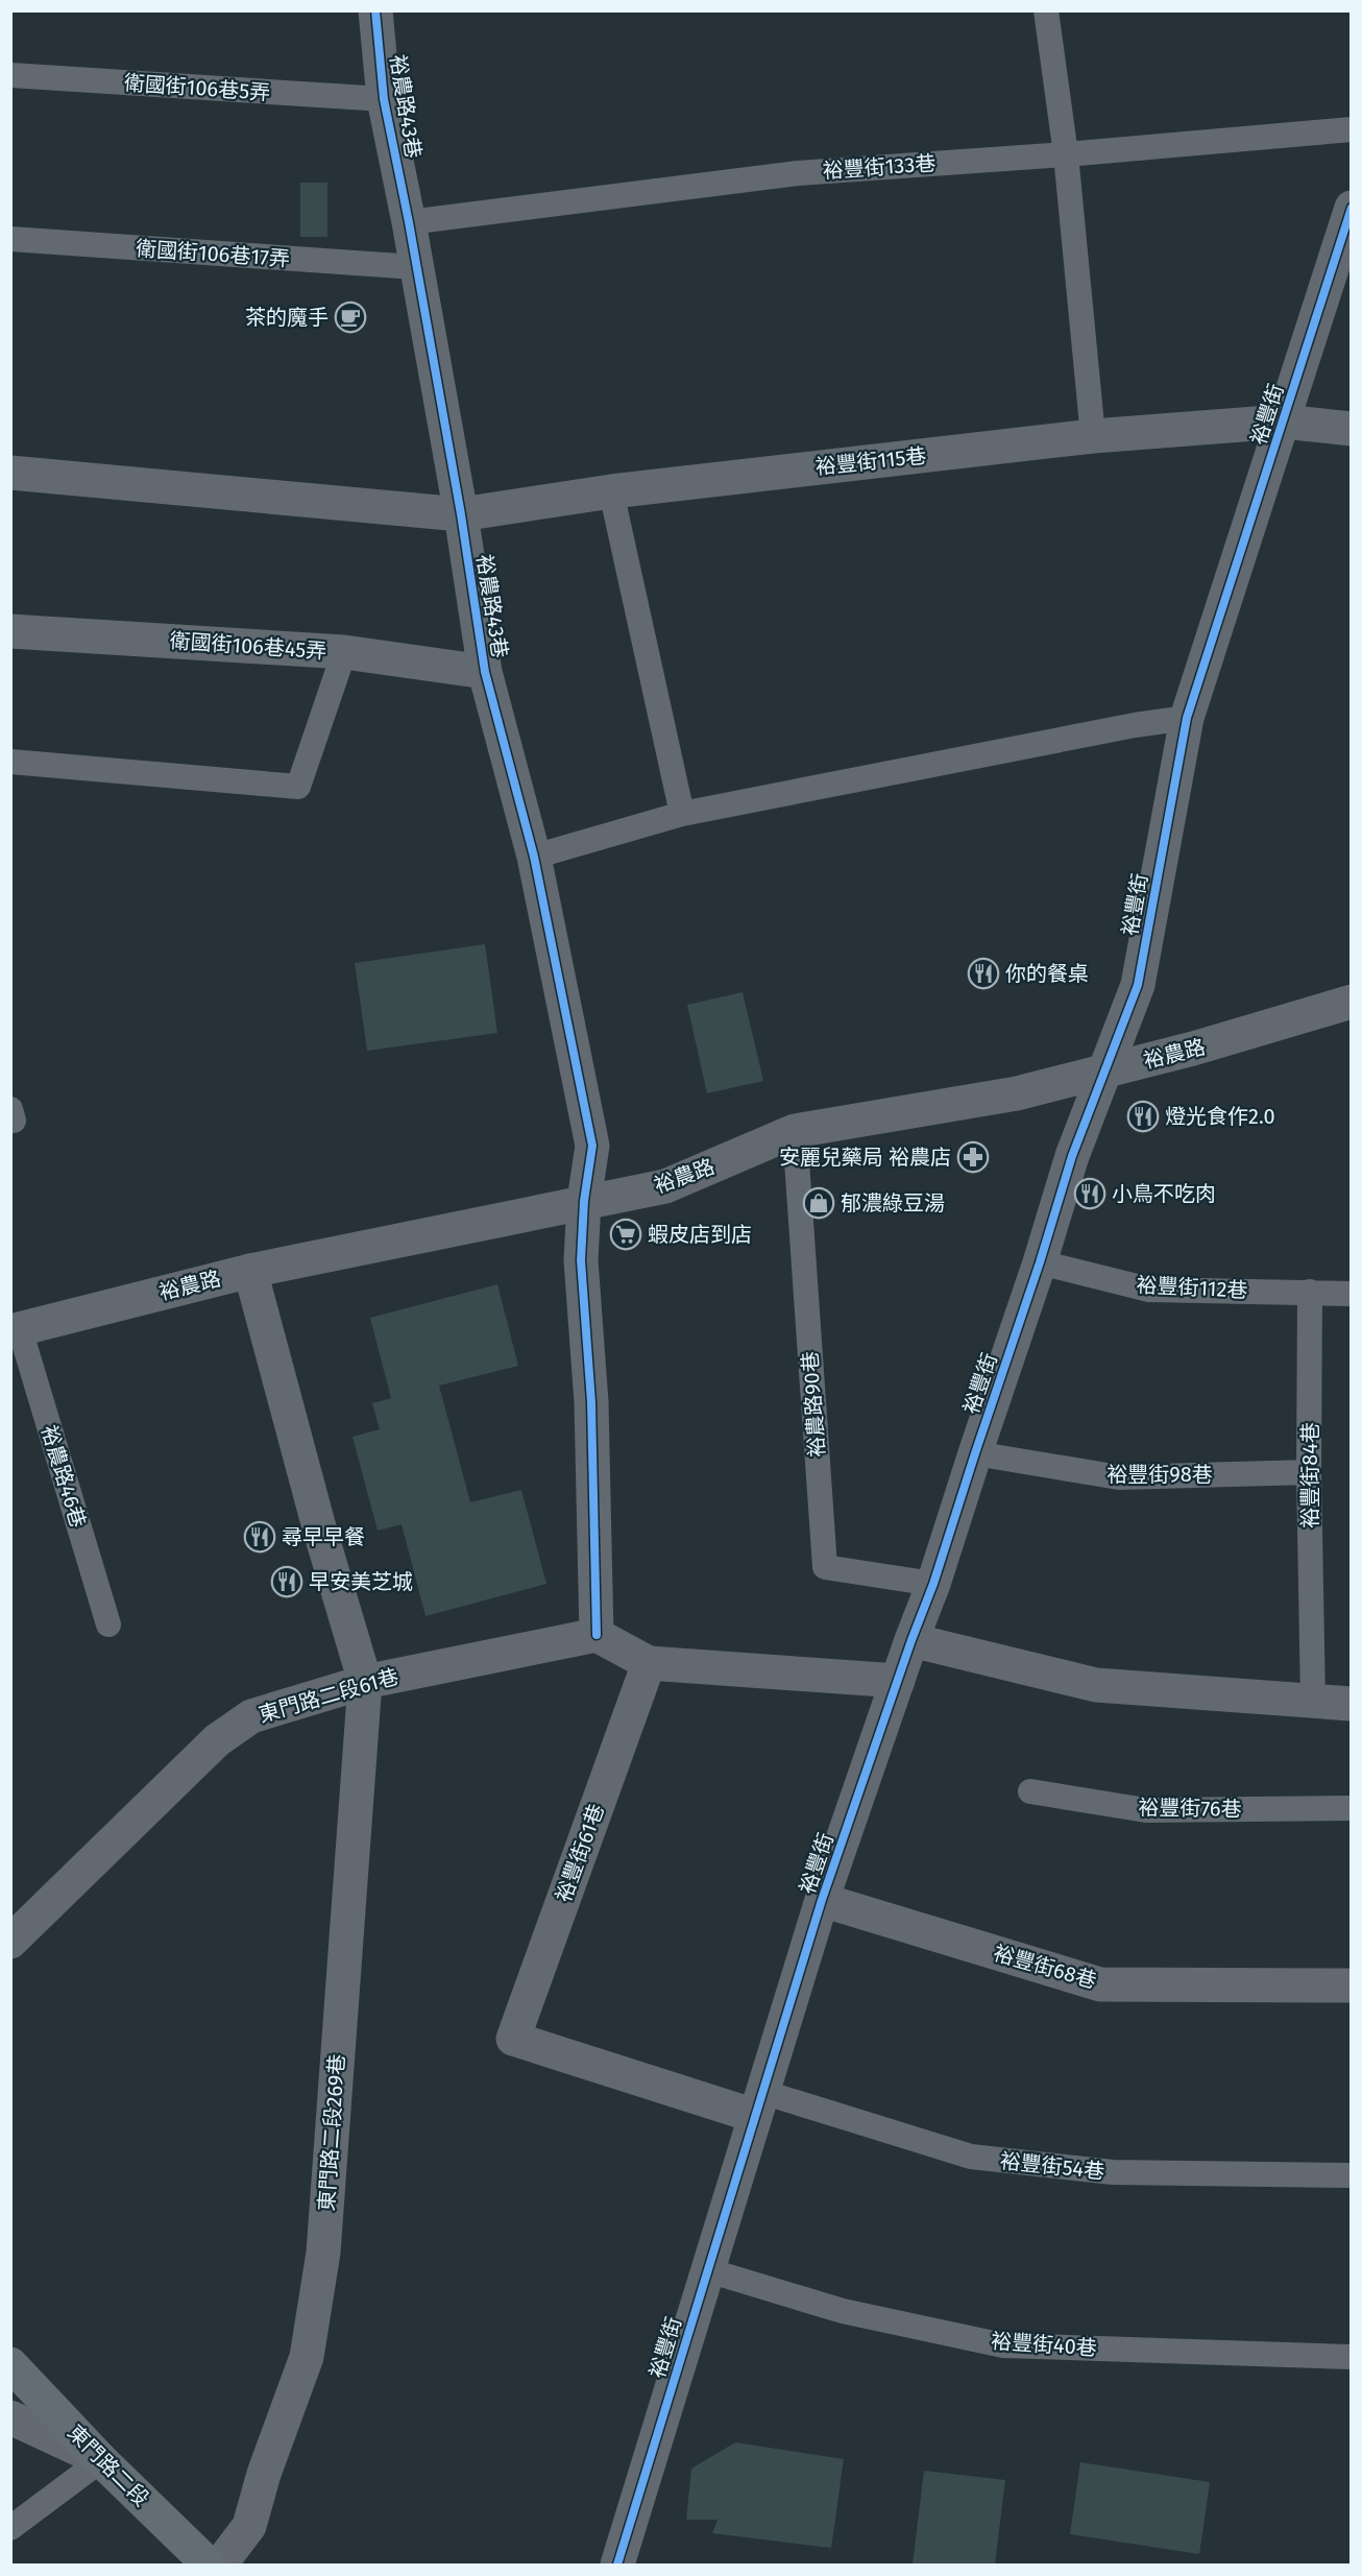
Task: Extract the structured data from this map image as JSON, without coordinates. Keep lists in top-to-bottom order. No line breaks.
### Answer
{"streets":{"main road":["東門路二段"],"street":["裕農路43巷","裕豐街","裕豐街115巷","衛國街106巷45弄","裕農路","東門路二段61巷","裕豐街61巷","裕豐街68巷","東門路二段269巷"],"lane":["衛國街106巷5弄","裕豐街133巷","衛國街106巷17弄","裕豐街112巷","裕農路90巷","裕豐街98巷","裕豐街84巷","裕農路46巷","裕豐街76巷","裕豐街54巷","裕豐街40巷"]},"crossings":[["衛國街106巷5弄","裕農路43巷"],["裕農路43巷","裕豐街133巷"],["裕農路43巷","衛國街106巷17弄"],["裕農路43巷","裕豐街115巷"],["裕農路43巷","衛國街106巷45弄"],["裕農路43巷","裕農路"],["裕農路43巷","東門路二段61巷"],["裕豐街","裕豐街115巷"],["裕豐街","裕農路"],["裕豐街","裕豐街112巷"],["裕豐街","裕農路90巷"],["裕豐街","裕豐街98巷"],["裕豐街","裕豐街61巷"],["裕豐街","裕豐街68巷"],["裕豐街","裕豐街54巷"],["裕豐街","裕豐街40巷"],["裕農路","裕農路90巷"],["裕農路","裕農路46巷"],["裕豐街112巷","裕豐街84巷"],["裕豐街98巷","裕豐街84巷"],["東門路二段61巷","東門路二段269巷"],["裕豐街61巷","裕豐街54巷"]],"places":{"cafe":["茶的魔手"],"restaurant":["你的餐桌","燈光食作2.0","小鳥不吃肉","尋早早餐","早安美芝城"],"pharmacy":["安麗兒藥局 裕農店"],"shop":["郁濃綠豆湯"],"supermarket":["蝦皮店到店"]}}
